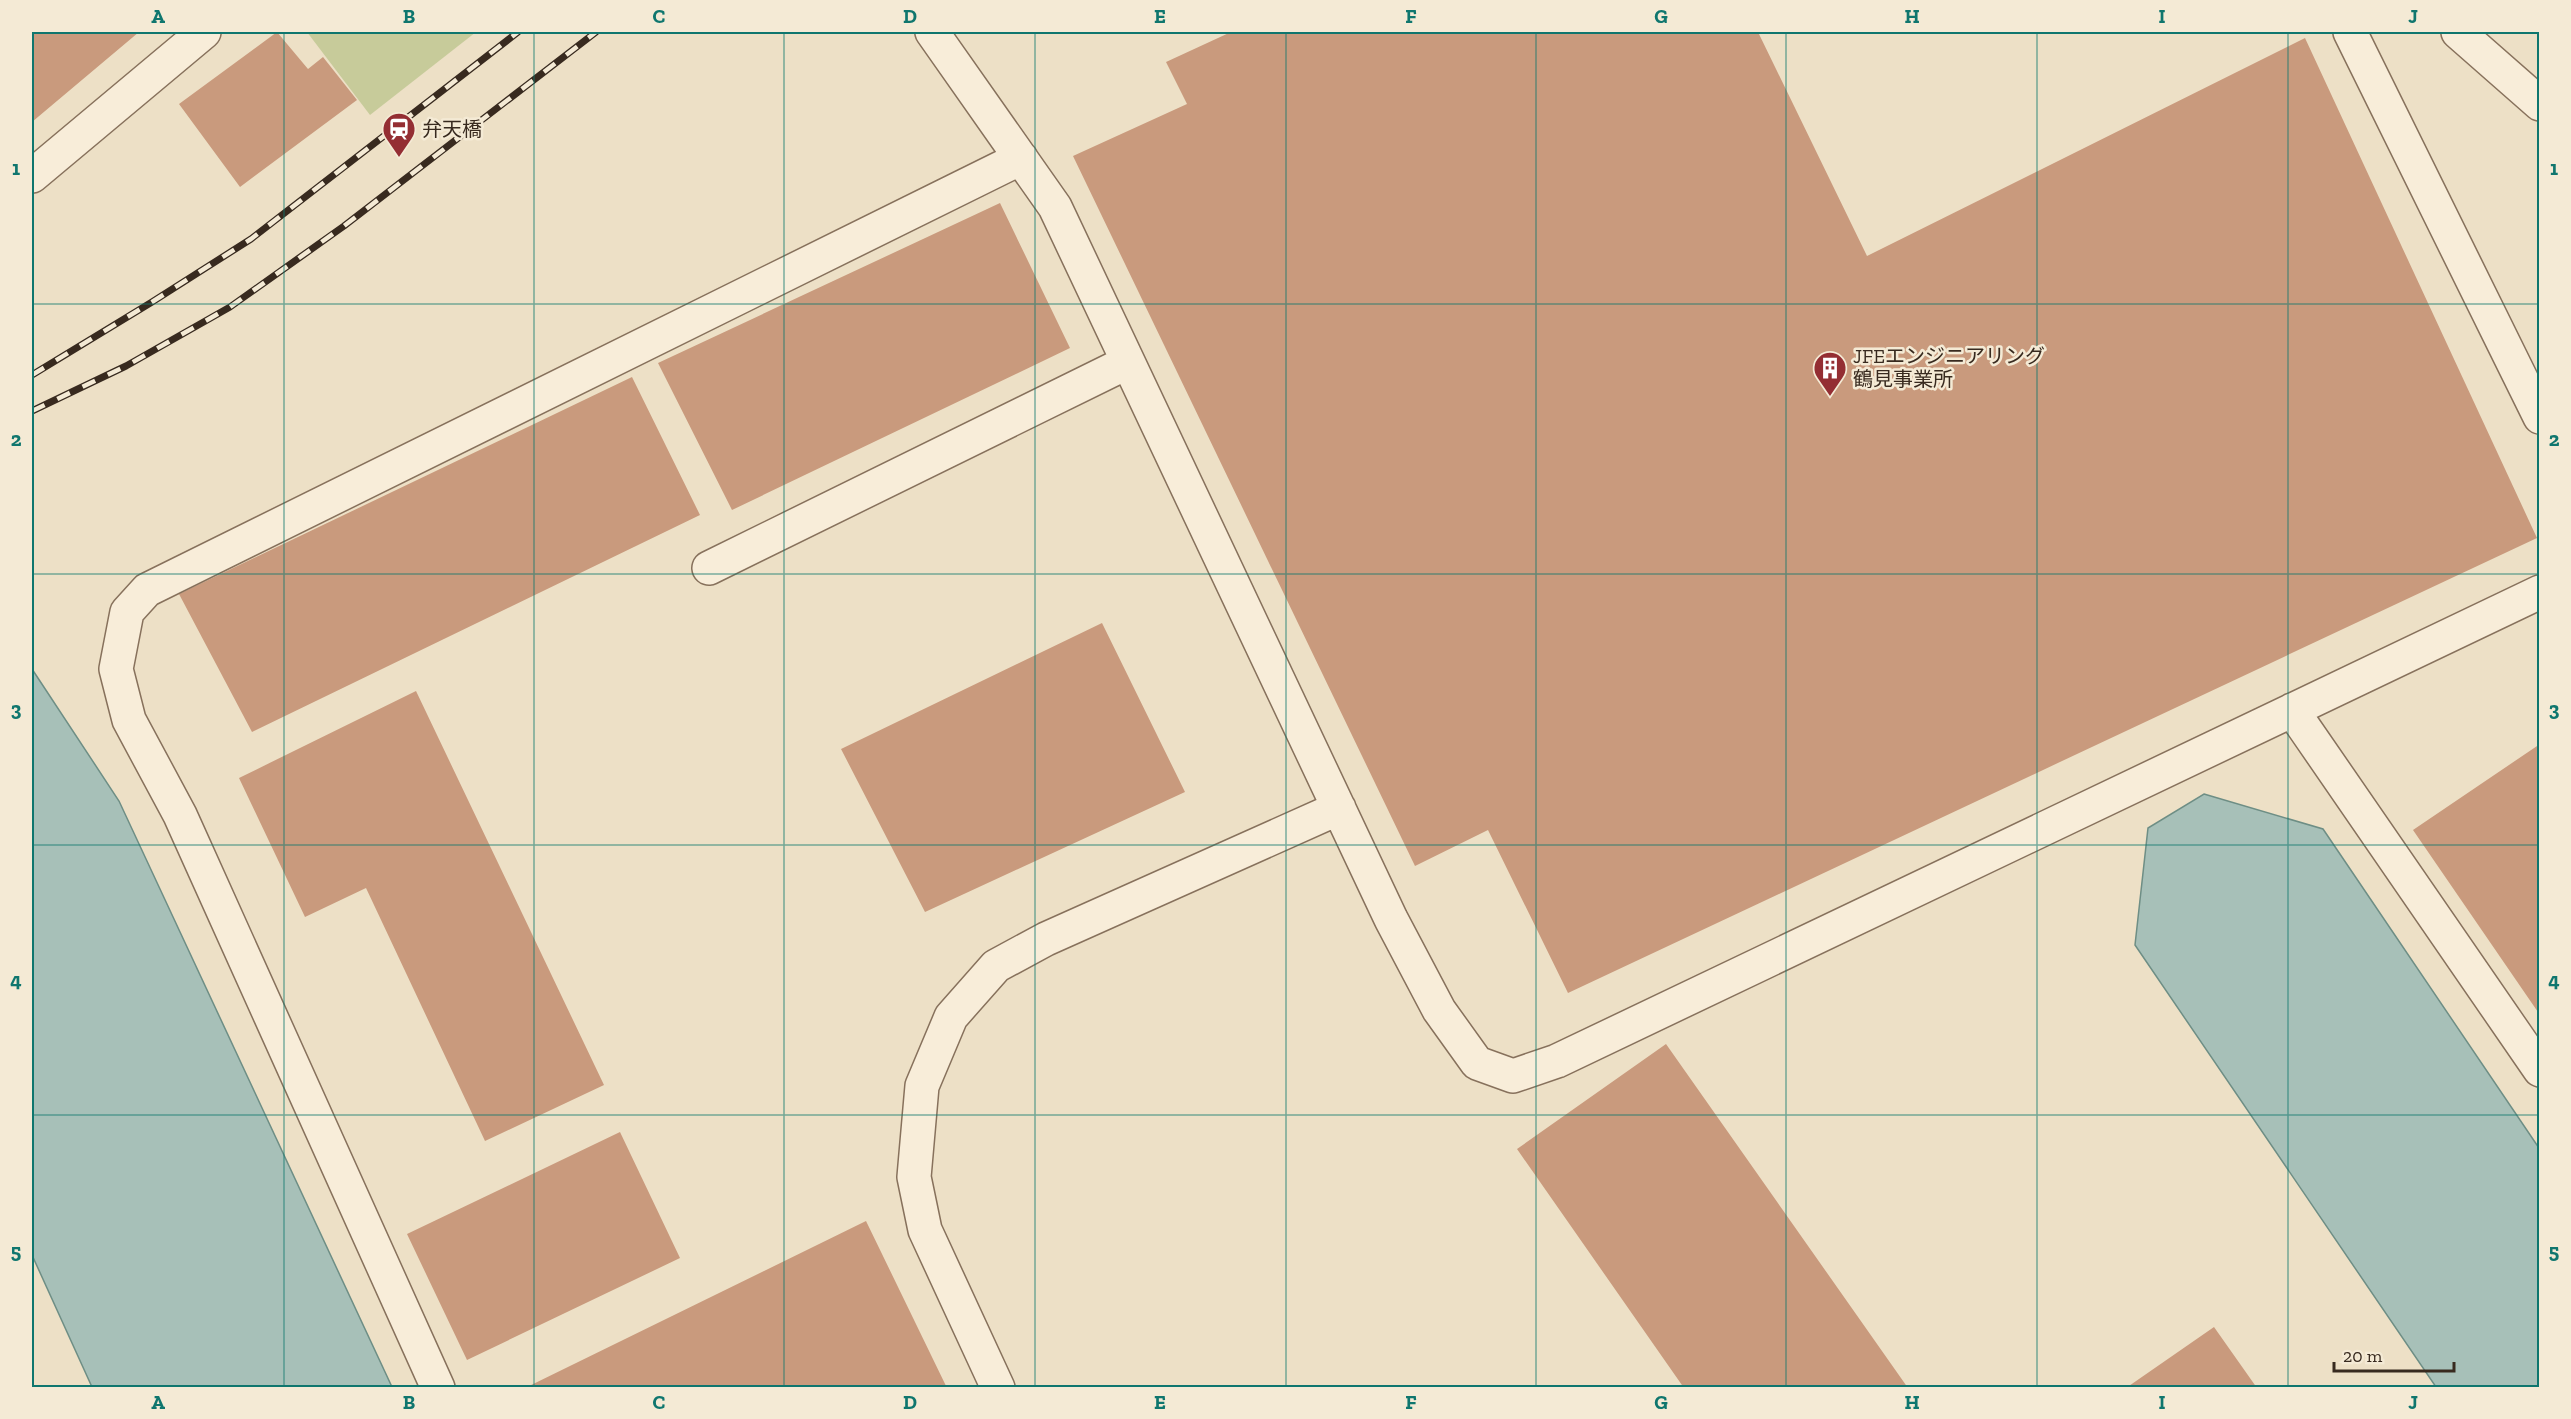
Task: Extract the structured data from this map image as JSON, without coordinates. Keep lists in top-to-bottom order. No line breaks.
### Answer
{"places":{"station":["弁天橋"],"building":["JFEエンジニアリング 鶴見事業所"]},"scale_bar":"20 m","grid":{"columns":["A","B","C","D","E","F","G","H","I","J"],"rows":["1","2","3","4","5"]}}
